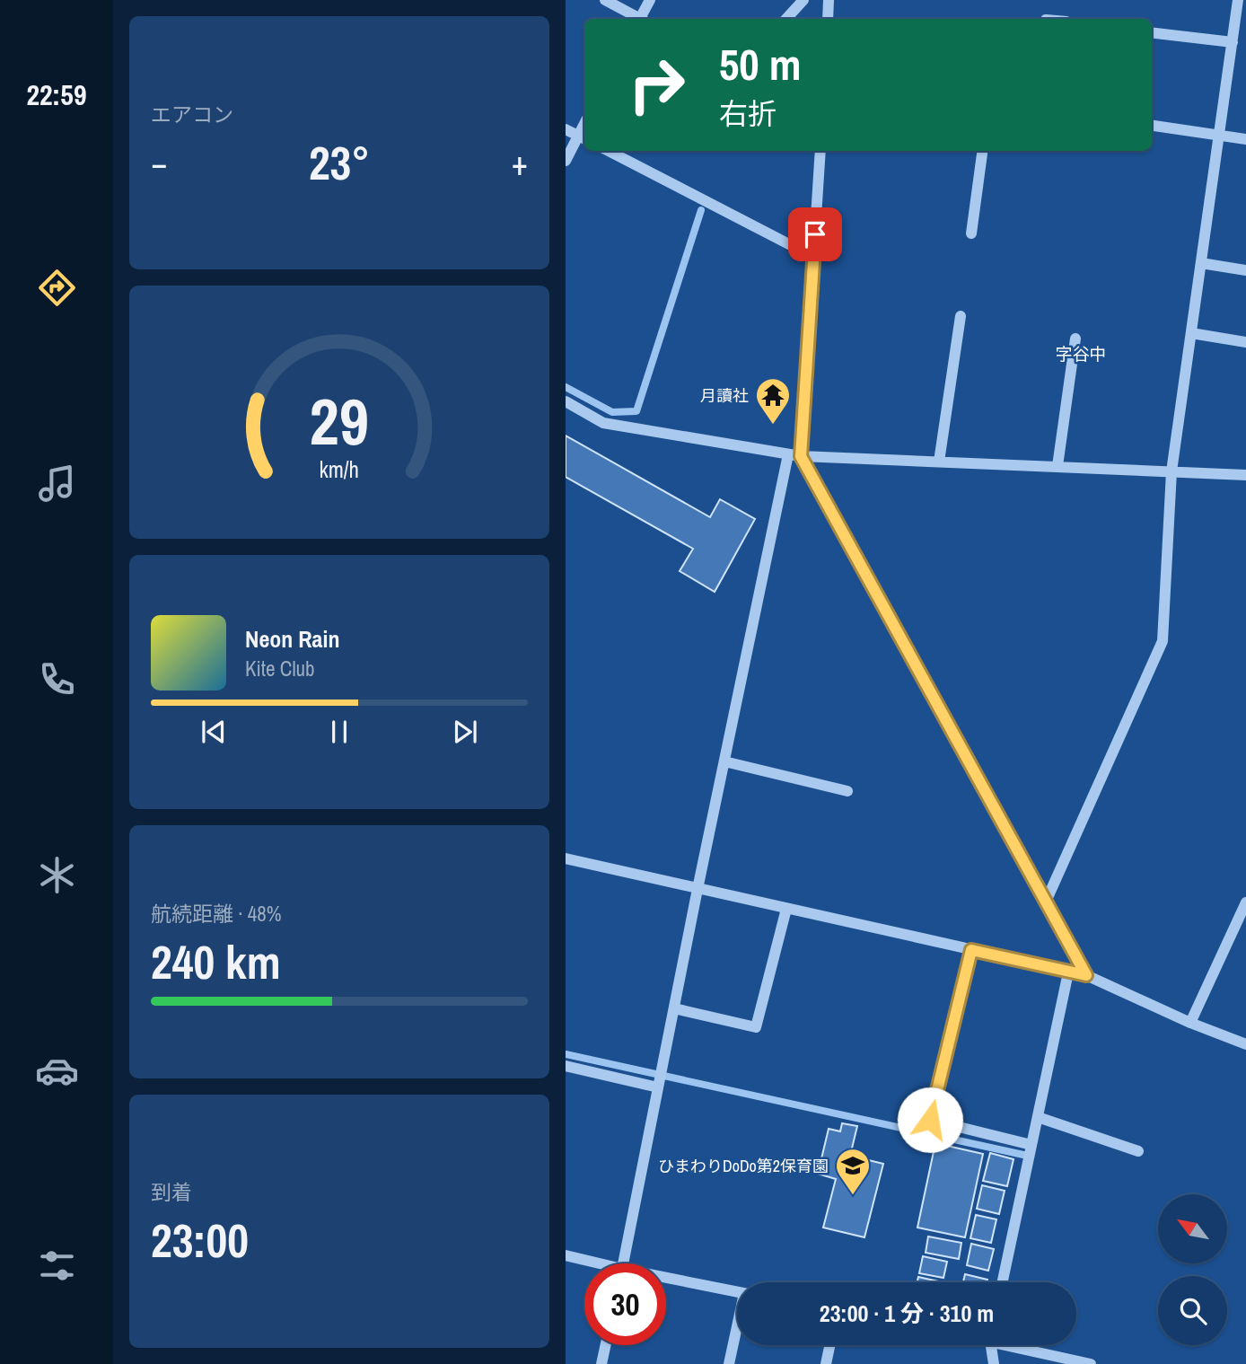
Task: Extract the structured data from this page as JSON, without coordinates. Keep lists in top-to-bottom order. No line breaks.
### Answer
{"districts":["字谷中"],"places":{"temple":["月讀社"],"school or university":["ひまわりDoDo第2保育園"]},"north":"top left","page":{"tabs":"22:59","tile":["エアコン",["航続距離 · 48%","240 km"],["到着","23:00"]],"turn":["50 m","右折"],"heat":["−","23°","+"],"song":["Neon Rain","Kite Club"],"limit":"30","trip":"23:00 · 1 分 · 310 m","gauge":["29","km/h"]}}
